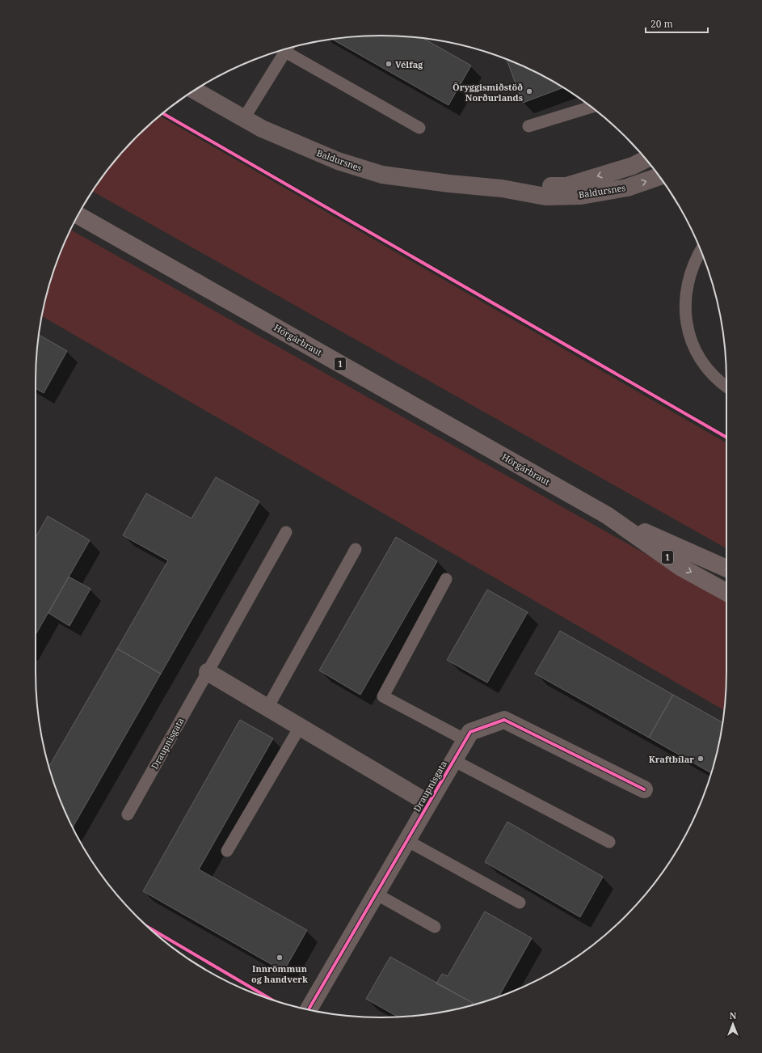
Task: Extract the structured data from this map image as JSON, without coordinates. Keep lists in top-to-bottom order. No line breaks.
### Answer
{"streets":{"highway":["Hörgárbraut","1"],"street":["Baldursnes","Draupnisgata"]},"places":["Vélfag","Öryggismiðstöð Norðurlands","Kraftbílar","Innrömmun og handverk"],"scale_bar":"20 m","north":"top"}
